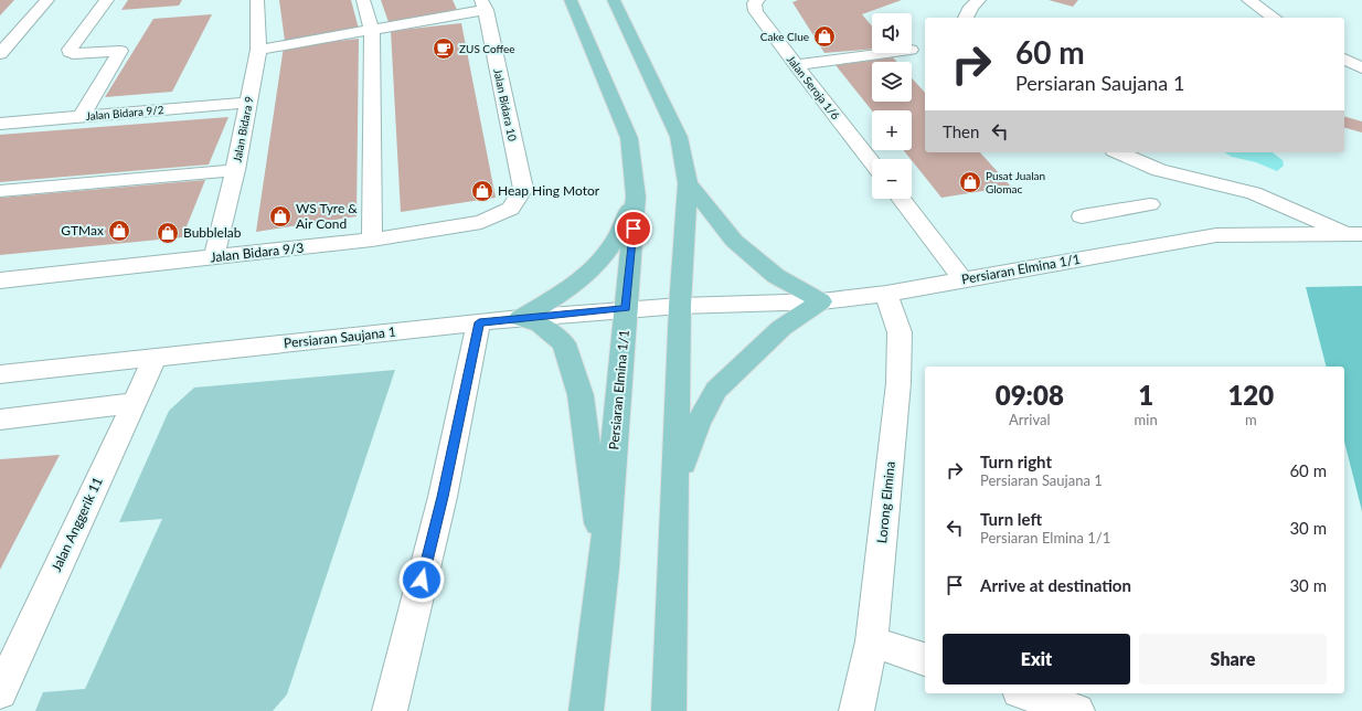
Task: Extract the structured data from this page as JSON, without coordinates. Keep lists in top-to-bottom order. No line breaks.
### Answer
{"streets":{"main road":["Persiaran Elmina 1/1"],"street":["Jalan Seroja 1/6","Jalan Bidara 10","Jalan Bidara 9/2","Jalan Bidara 9","Jalan Bidara 9/3","Persiaran Saujana 1","Lorong Elmina","Jalan Anggerik 11"]},"crossings":[["Jalan Bidara 10","Jalan Bidara 9/3"],["Jalan Bidara 9/2","Jalan Bidara 9"],["Jalan Bidara 9","Jalan Bidara 9/3"],["Persiaran Elmina 1/1","Persiaran Saujana 1"],["Persiaran Elmina 1/1","Lorong Elmina"],["Persiaran Saujana 1","Jalan Anggerik 11"]],"places":{"shop":["Cake Clue","Pusat Jualan Glomac","Heap Hing Motor","WS Tyre & Air Cond","GTMax","Bubblelab"],"cafe":["ZUS Coffee"]},"page":{"map_buttons":["+","−"],"turn":["60 m","Persiaran Saujana 1"],"then":"Then","eta":["09:08","Arrival","1","min","120","m"],"list":[{"name":"Turn right","note":"Persiaran Saujana 1","value":"60 m"},{"name":"Turn left","note":"Persiaran Elmina 1/1","value":"30 m"},{"name":"Arrive at destination","value":"30 m"}],"buttons":["Exit","Share"]}}
